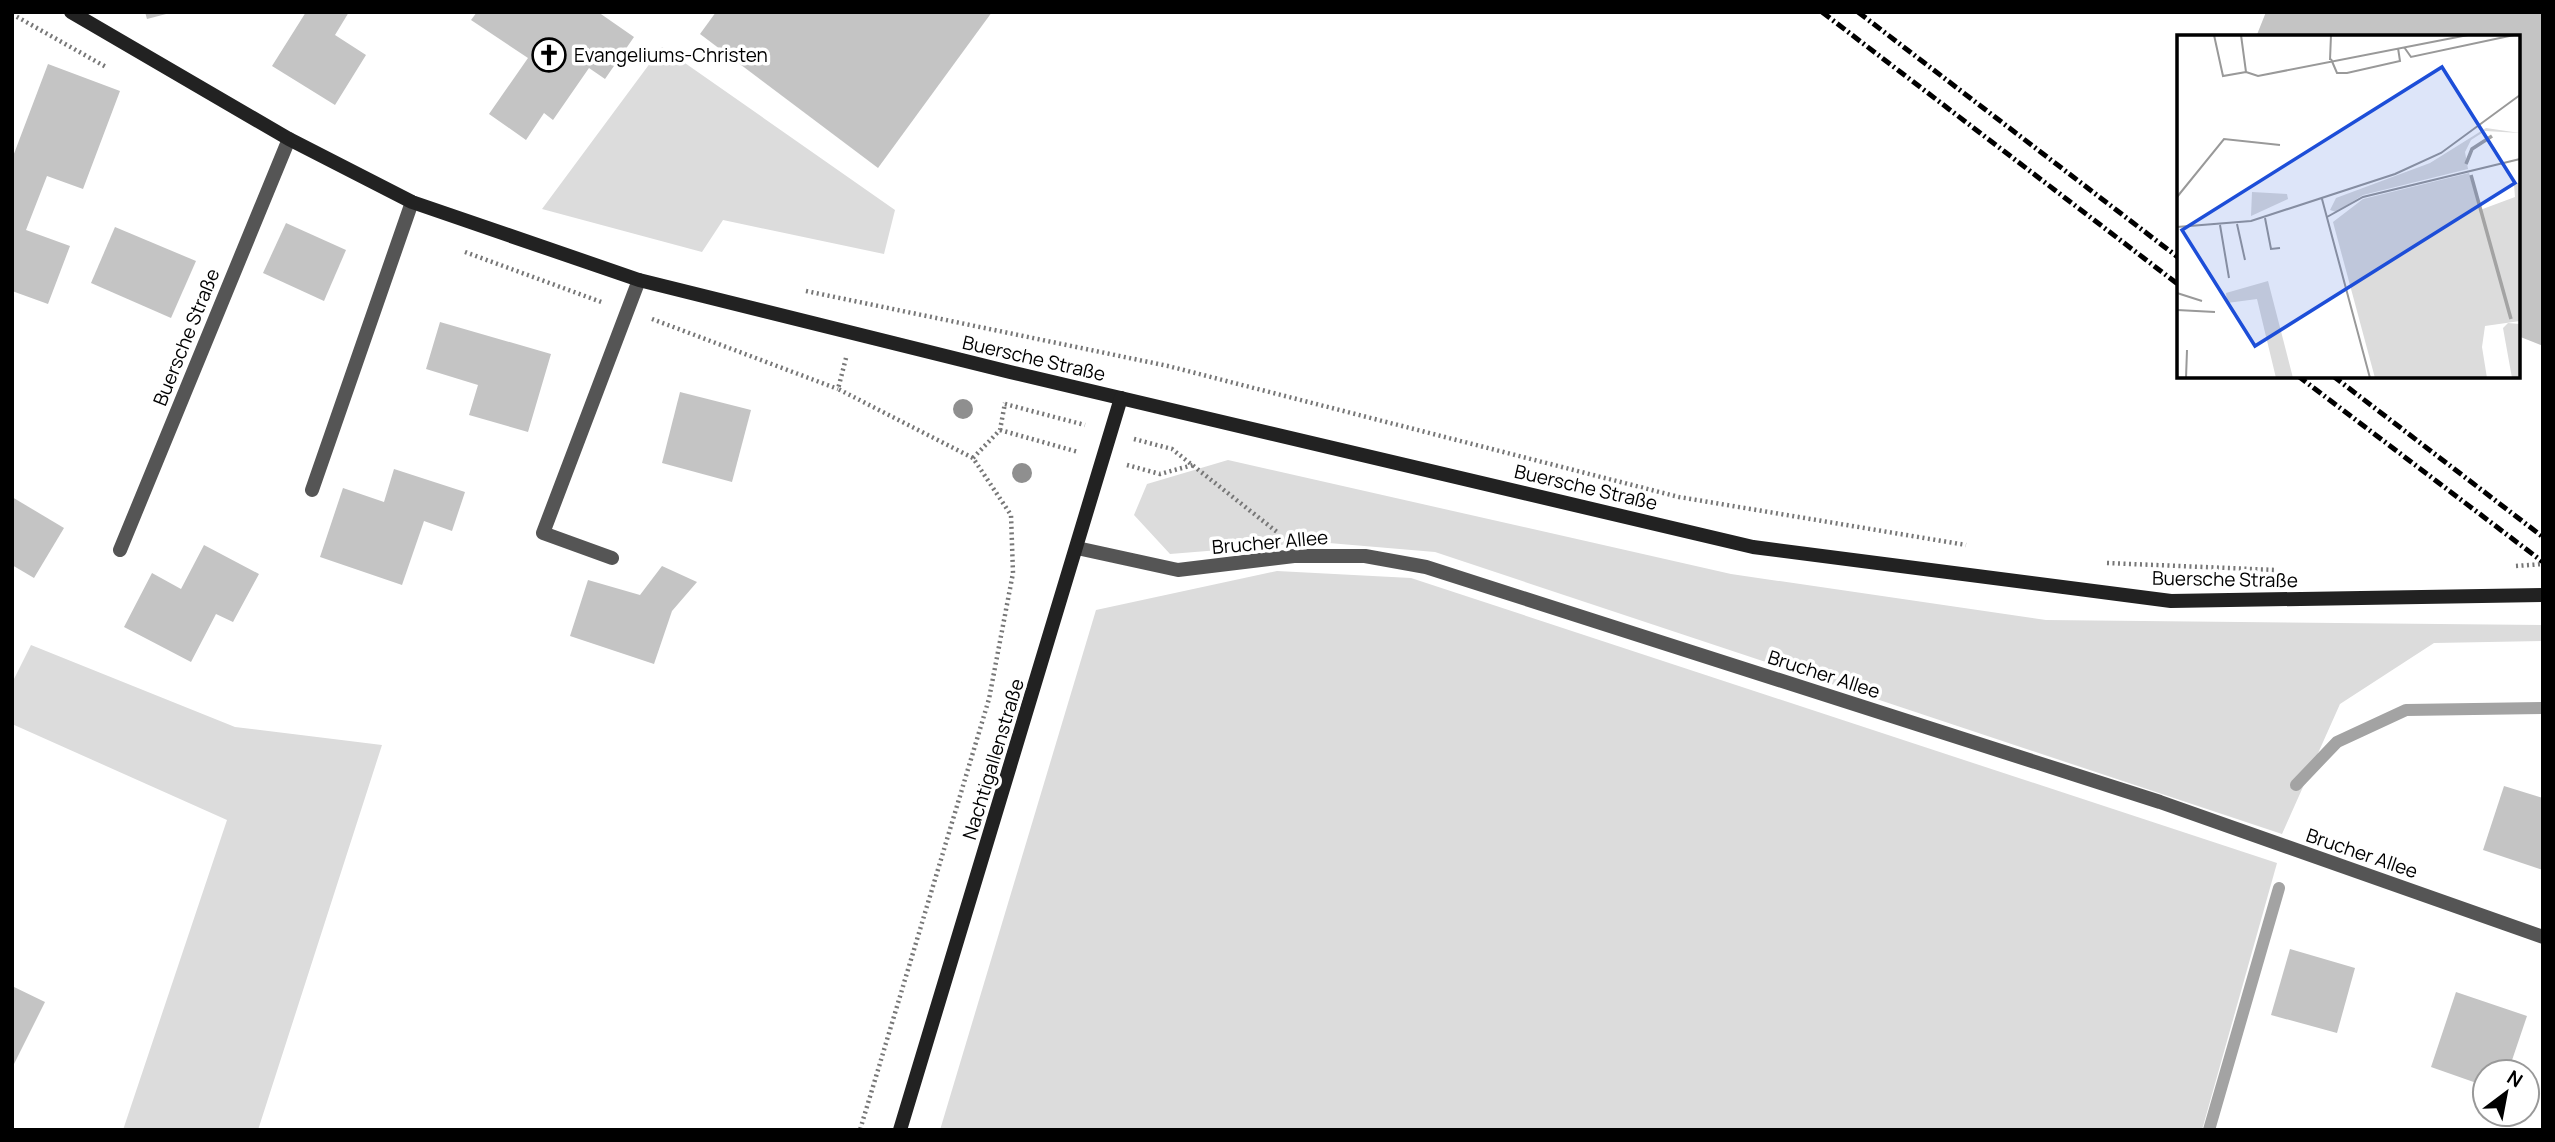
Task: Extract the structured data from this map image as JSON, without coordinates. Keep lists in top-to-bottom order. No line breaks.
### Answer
{"streets":{"main road":["Buersche Straße","Nachtigallenstraße"],"street":["Brucher Allee"]},"crossings":[["Buersche Straße","Nachtigallenstraße"],["Brucher Allee","Nachtigallenstraße"]],"places":{"church":["Evangeliums-Christen"]},"north":"top right"}
